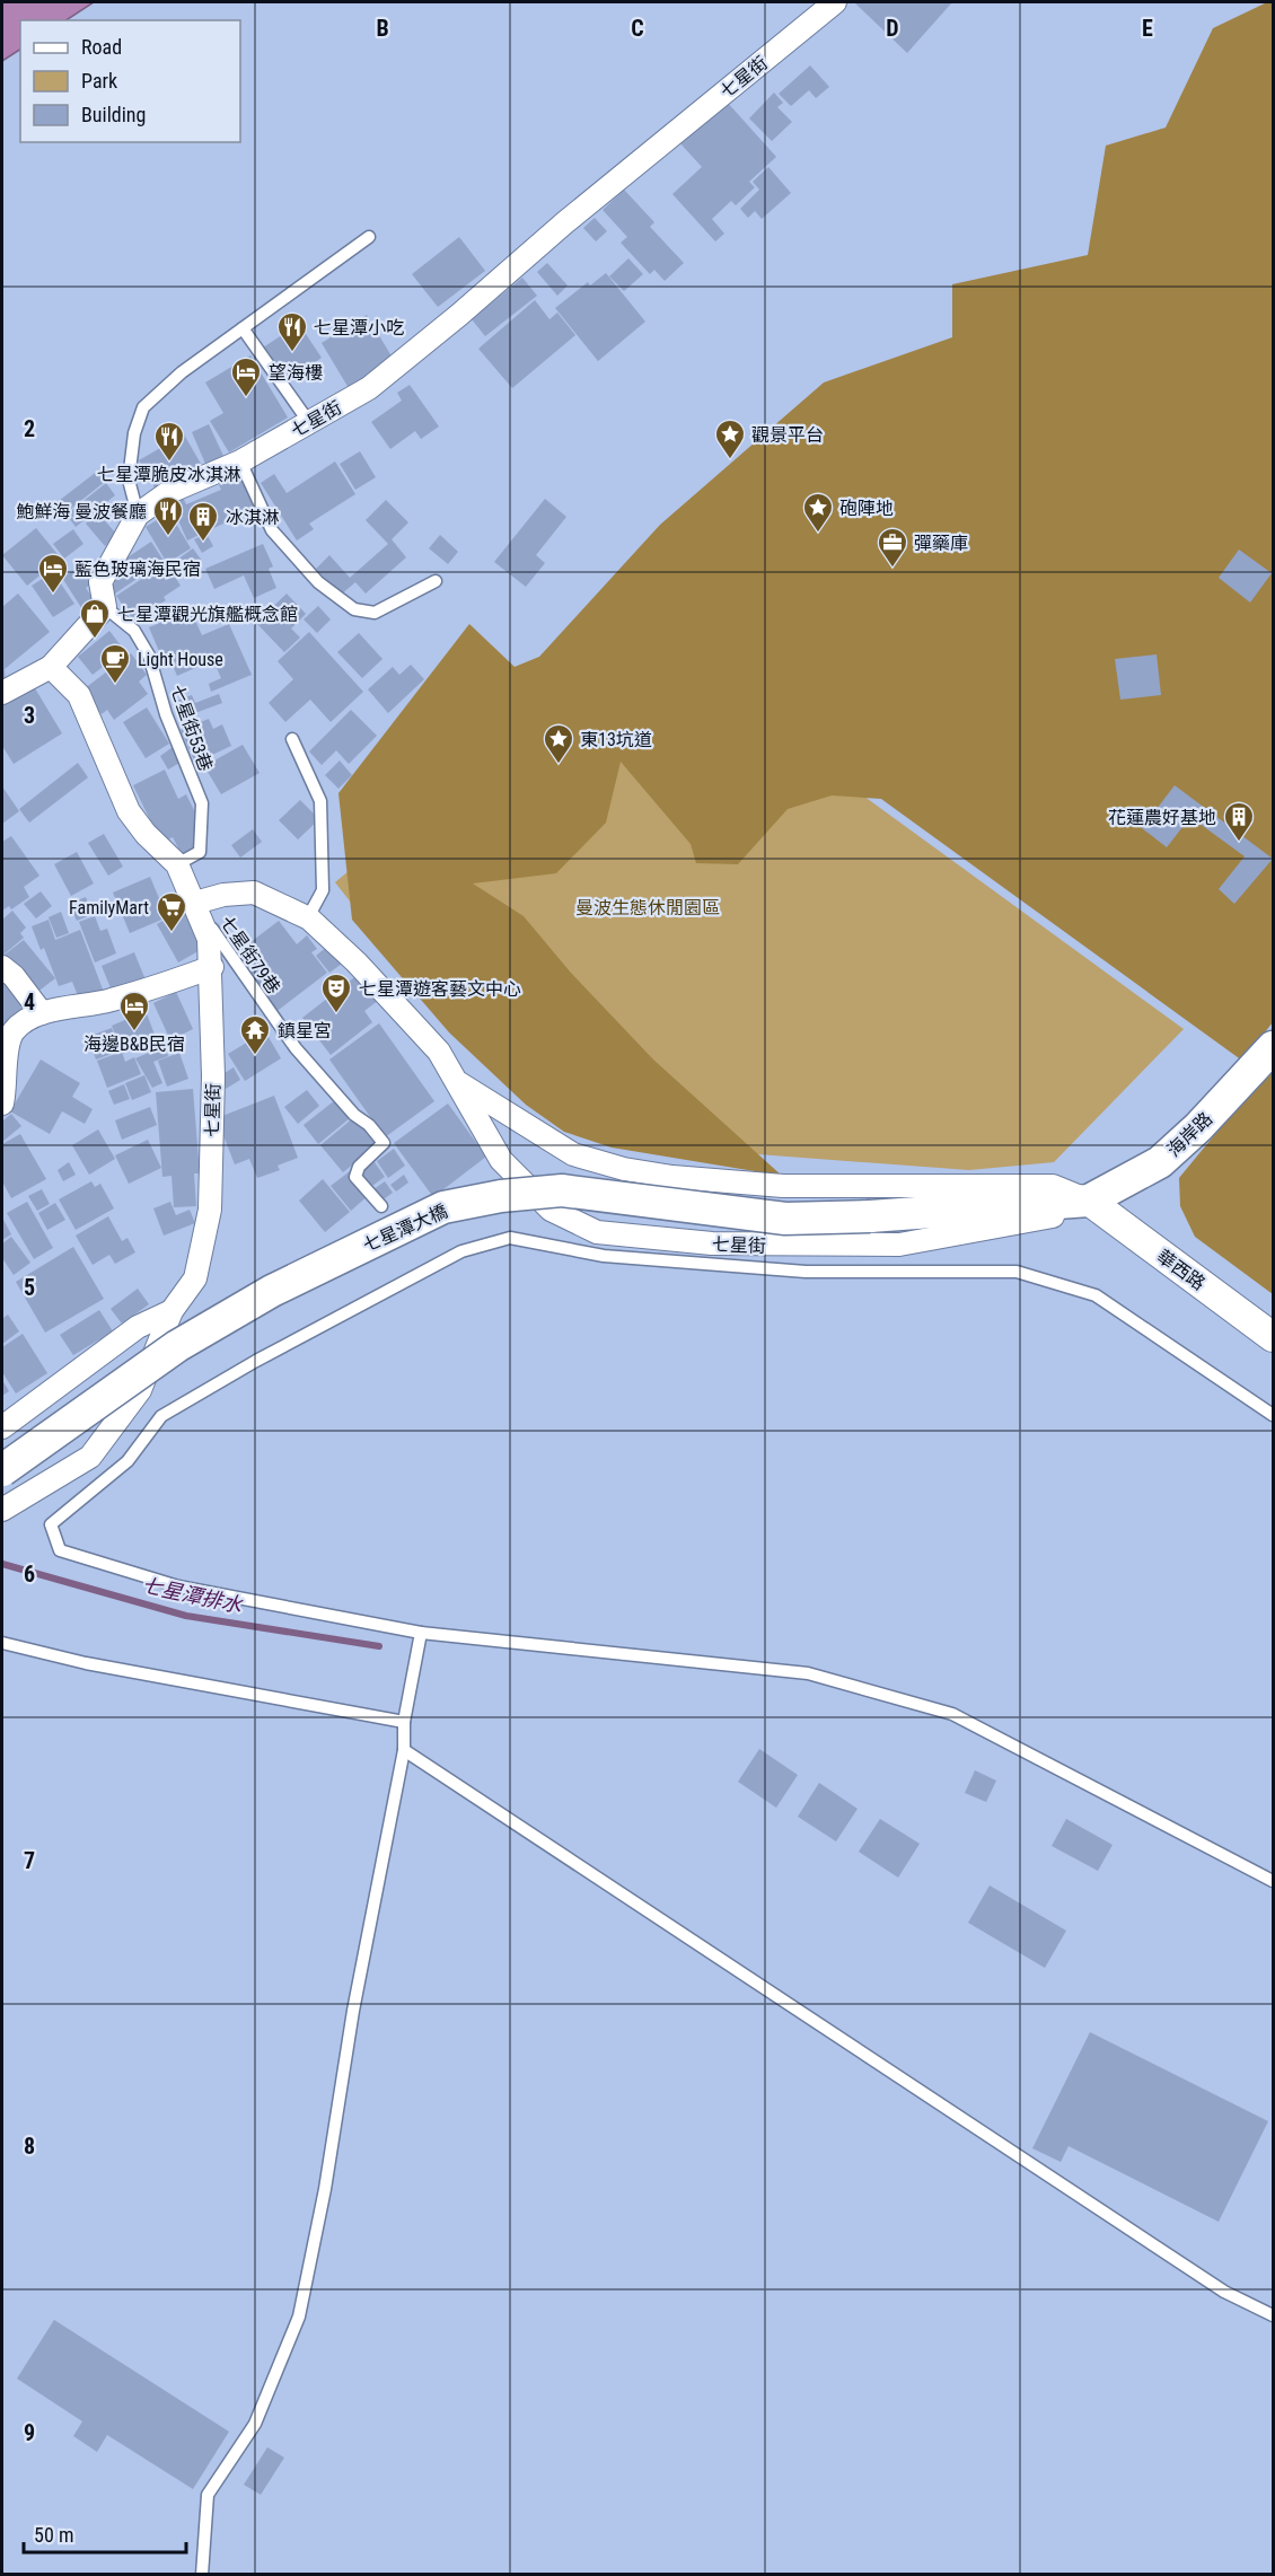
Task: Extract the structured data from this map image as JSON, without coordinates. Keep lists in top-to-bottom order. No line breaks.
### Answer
{"streets":{"main road":["海岸路","七星潭大橋"],"street":["七星街","華西路"],"lane":["七星街53巷","七星街79巷"]},"crossings":[["七星街","七星街53巷"],["七星街","七星街79巷"],["七星街","海岸路"],["七星街","七星潭大橋"],["七星街","華西路"],["海岸路","七星潭大橋"],["海岸路","華西路"],["七星潭大橋","華西路"]],"water":["七星潭排水"],"parks":["曼波生態休閒園區"],"places":{"restaurant":["七星潭小吃","七星潭脆皮冰淇淋","鮑鮮海 曼波餐廳"],"hotel":["望海樓","藍色玻璃海民宿","海邊B&B民宿"],"place":["觀景平台","砲陣地","東13坑道"],"building":["冰淇淋","花蓮農好基地"],"office":["彈藥庫"],"shop":["七星潭觀光旗艦概念館"],"cafe":["Light House"],"supermarket":["FamilyMart"],"theatre":["七星潭遊客藝文中心"],"temple":["鎮星宮"]},"legend":["Road","Park","Building"],"scale_bar":"50 m","grid":{"columns":["B","C","D","E"],"rows":["2","3","4","5","6","7","8","9"]}}
